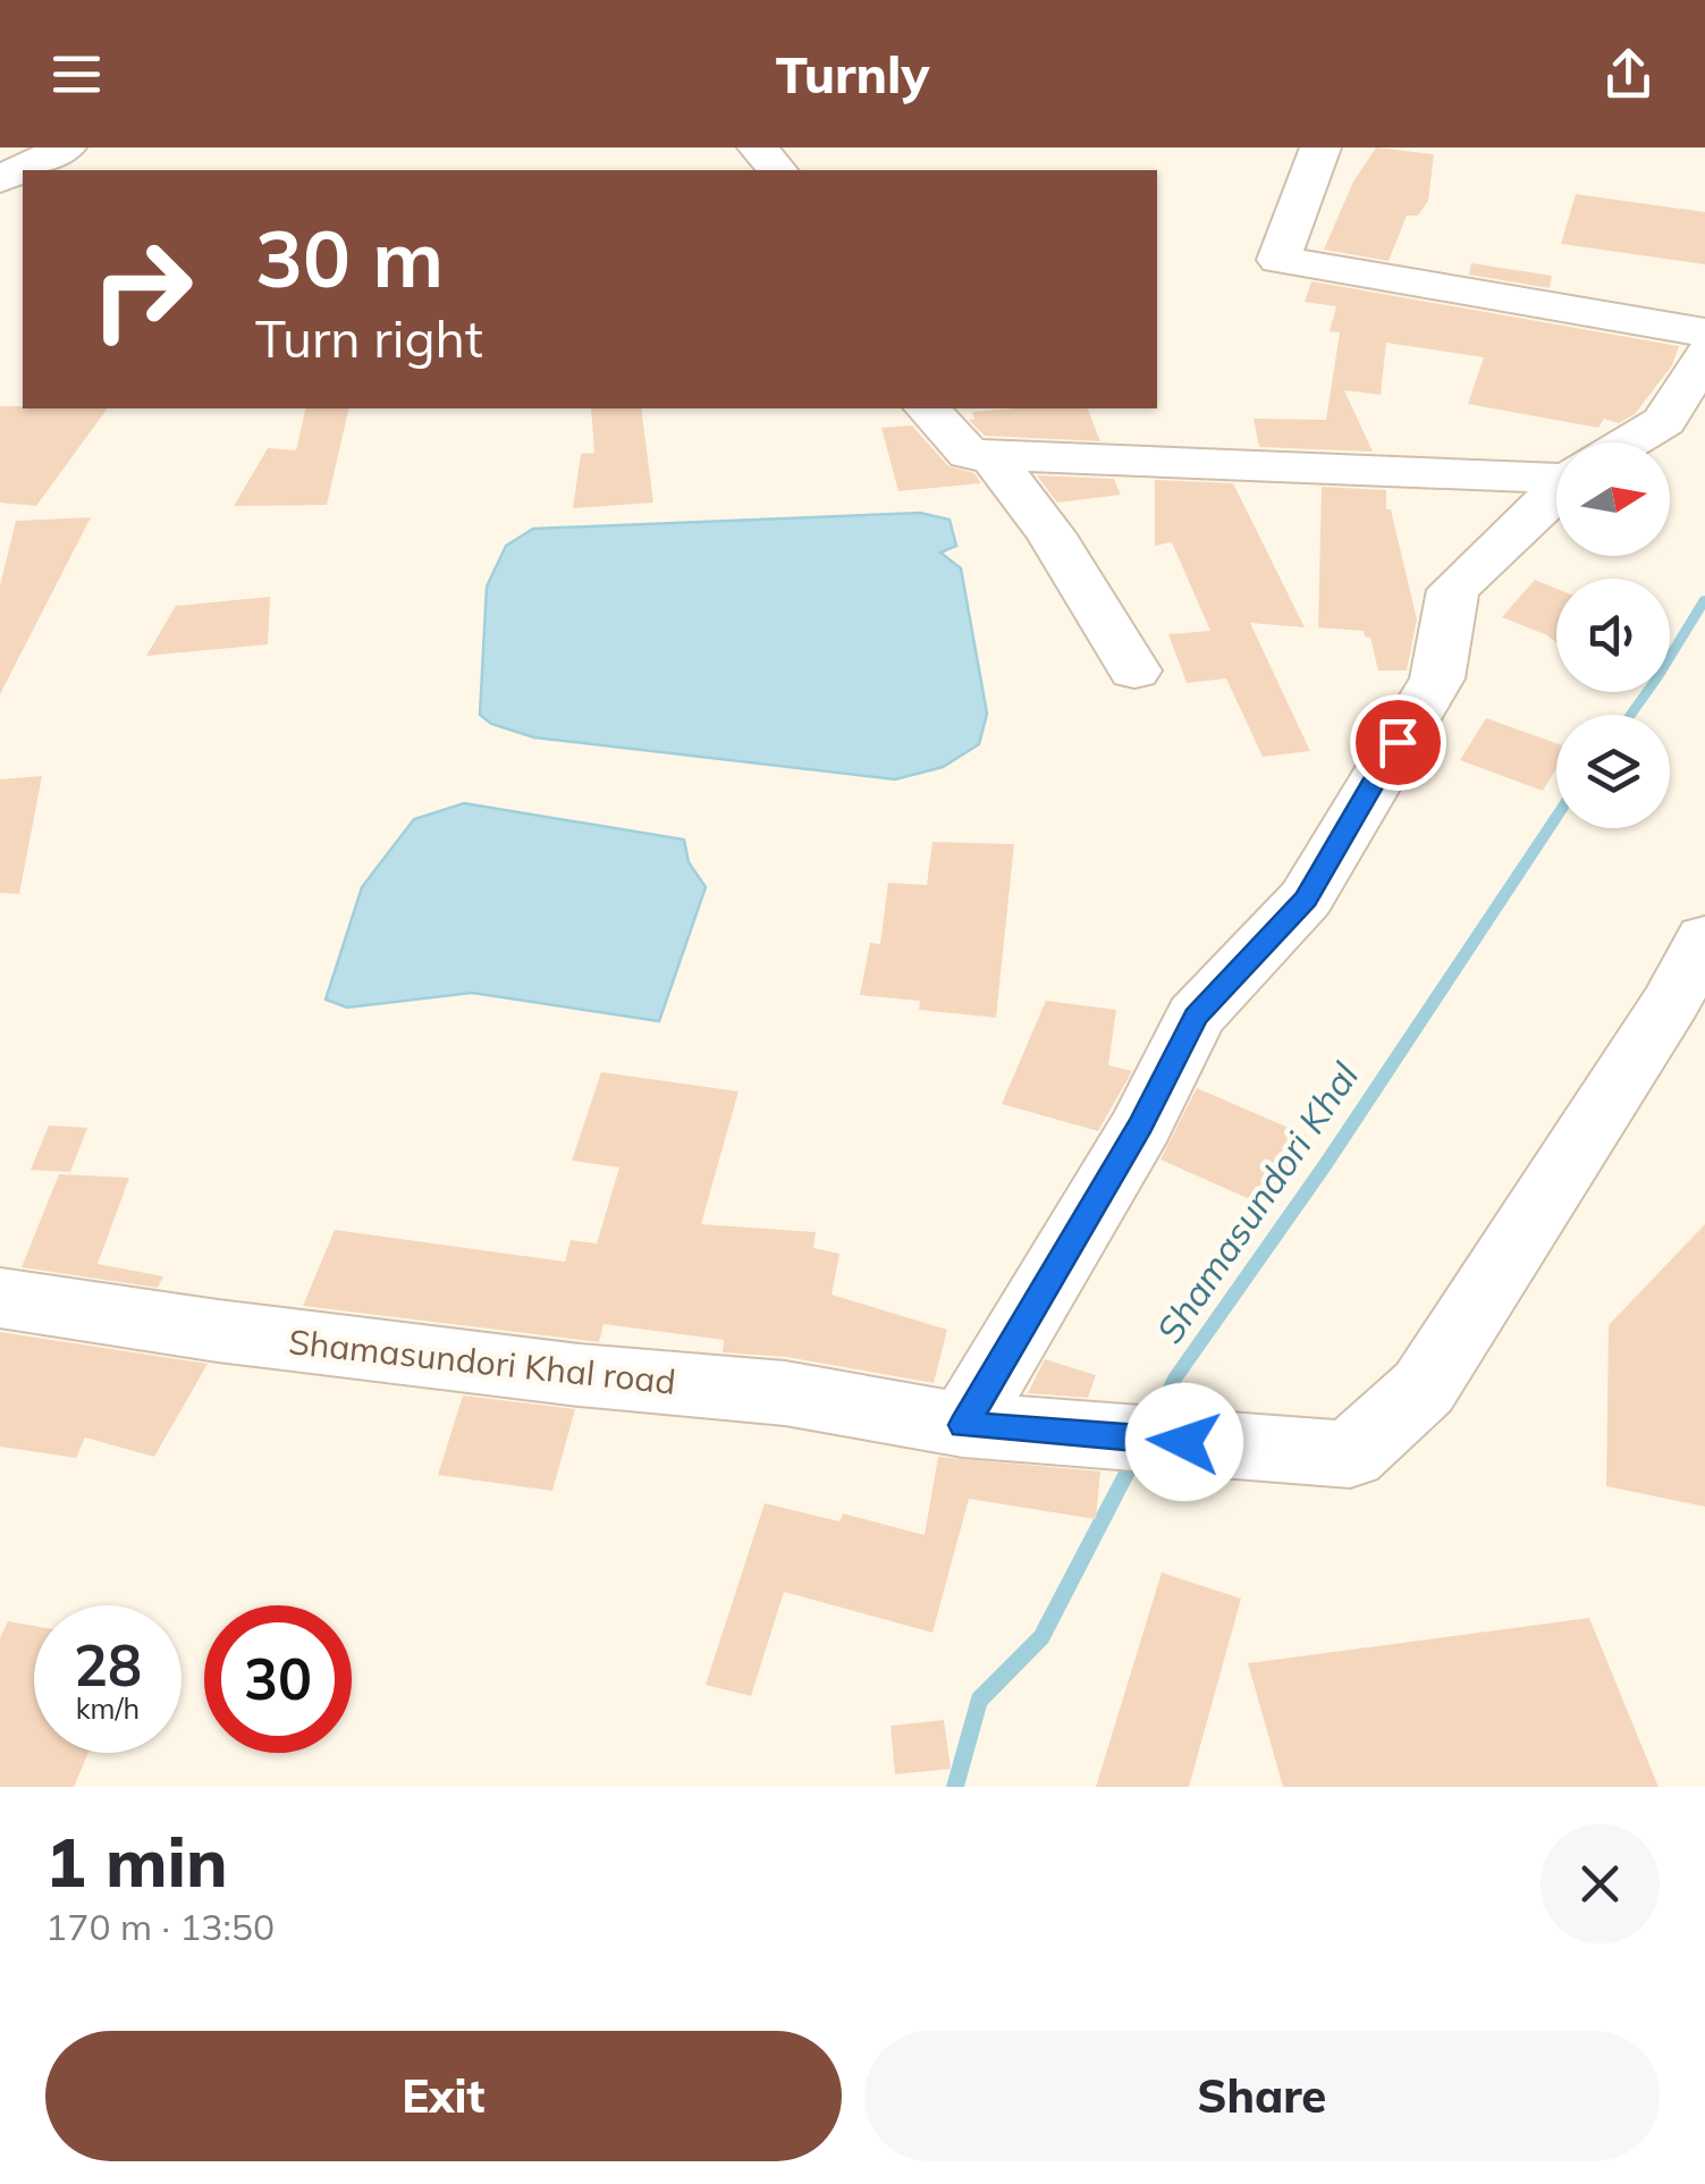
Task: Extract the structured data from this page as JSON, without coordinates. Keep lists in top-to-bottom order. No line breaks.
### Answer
{"streets":{"street":["Shamasundori Khal road"]},"water":["Shamasundori Khal"],"north":"right","page":{"header":"Turnly","turn":["30 m","Turn right"],"speed":"28 km/h","limit":"30","heading":["1 min","170 m · 13:50"],"buttons":["Exit","Share"]}}
